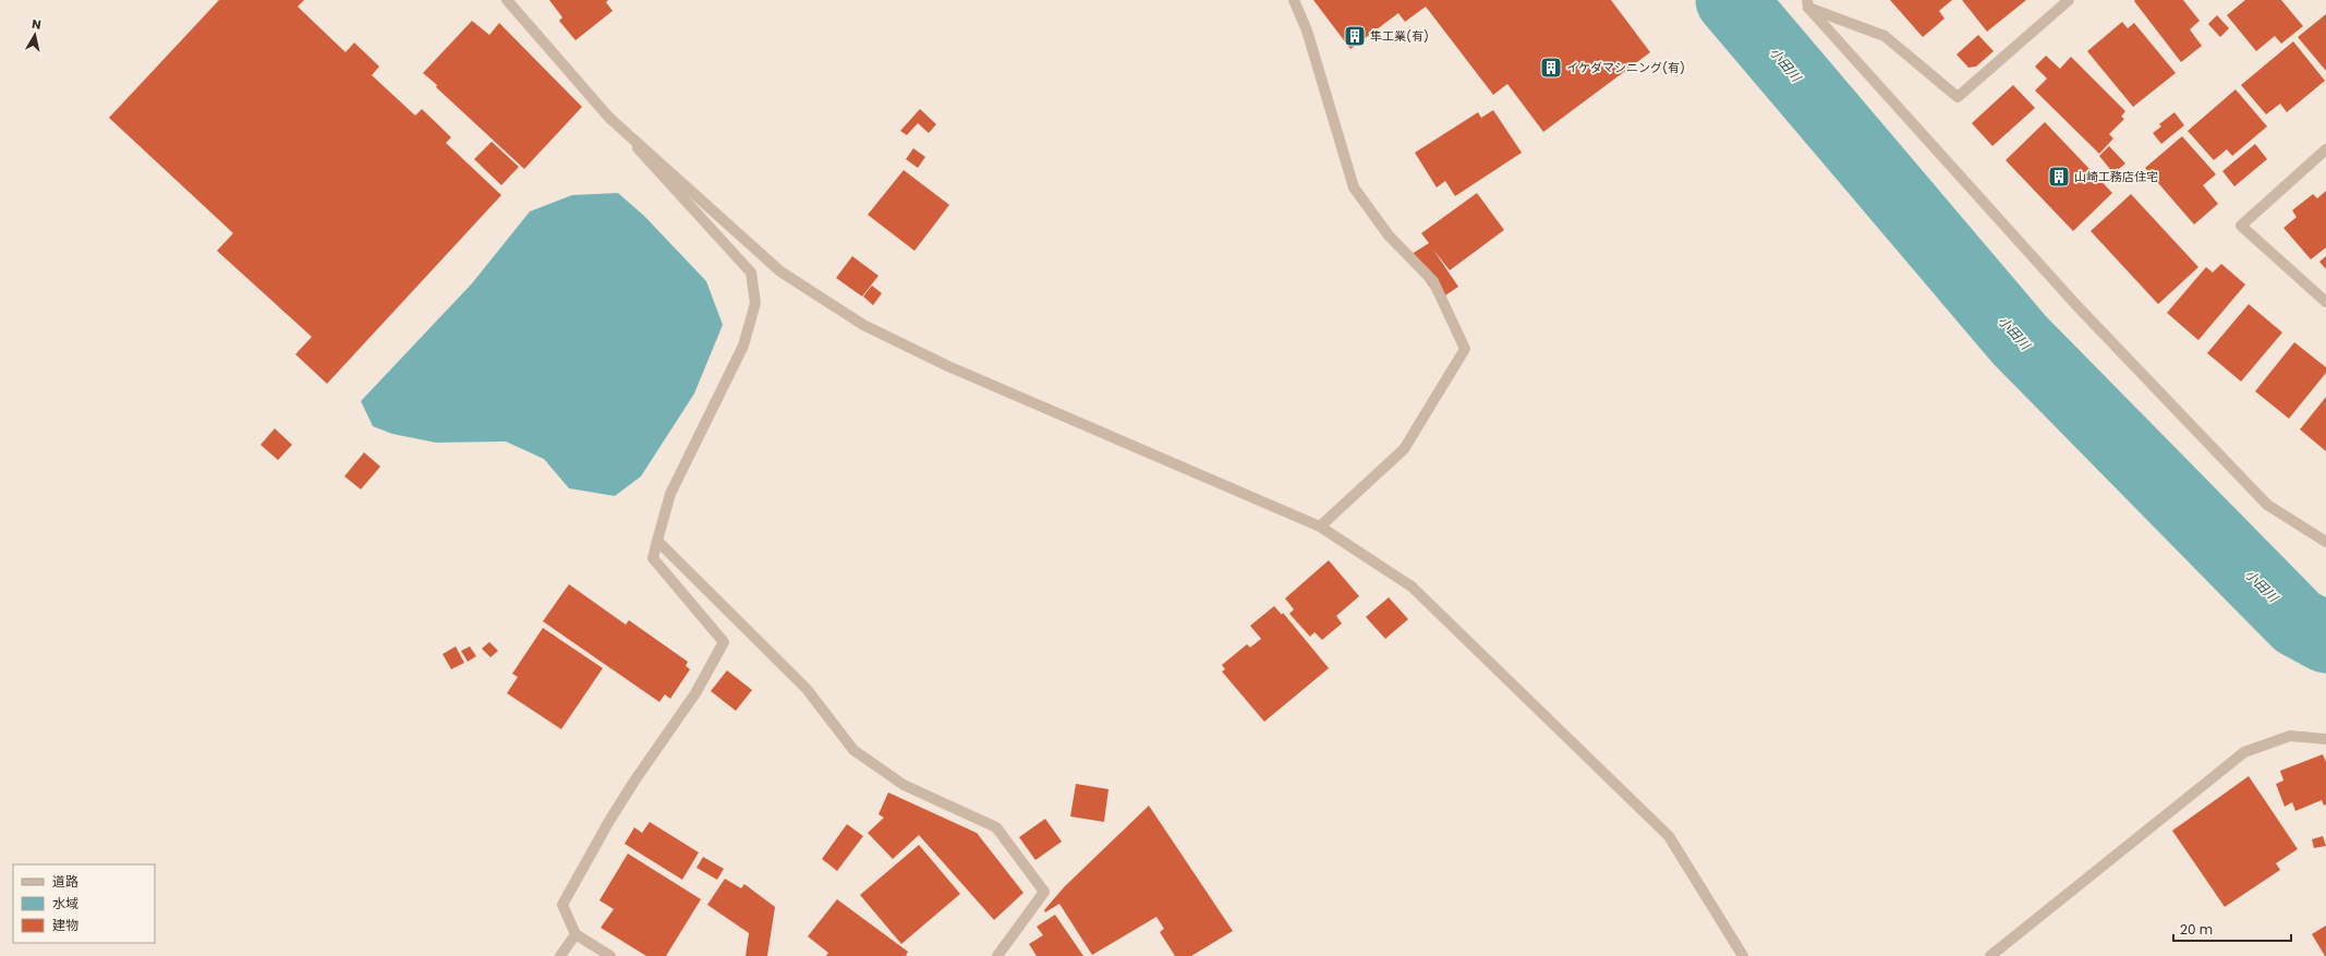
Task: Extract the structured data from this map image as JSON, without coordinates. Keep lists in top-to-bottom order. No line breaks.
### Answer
{"water":["小田川"],"places":{"building":["隼工業(有)","イケダマシニング(有)","山崎工務店住宅"]},"legend":["道路","水域","建物"],"scale_bar":"20 m","north":"top"}
